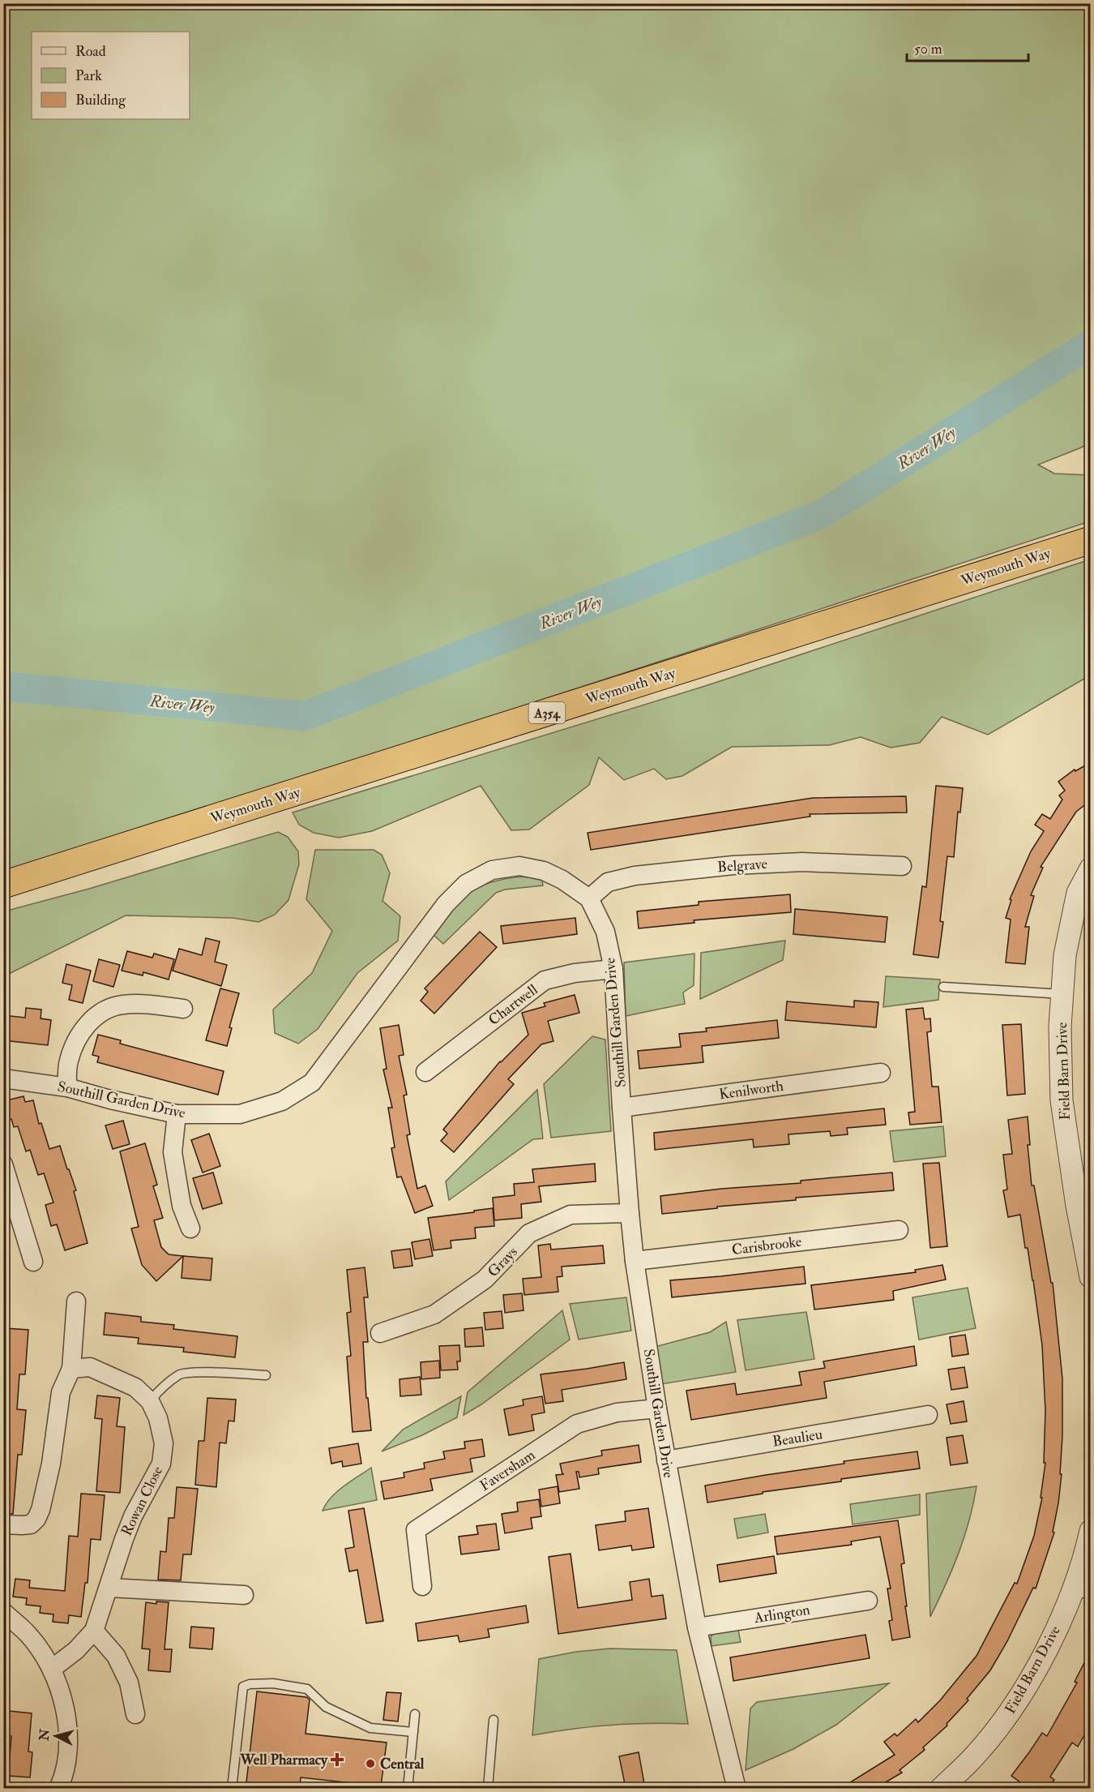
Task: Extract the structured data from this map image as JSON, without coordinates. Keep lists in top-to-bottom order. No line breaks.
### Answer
{"streets":{"highway":["Weymouth Way","A354"],"street":["Belgrave","Chartwell","Southill Garden Drive","Field Barn Drive","Kenilworth","Carisbrooke","Grays","Beaulieu","Faversham","Rowan Close","Arlington"]},"crossings":[["Belgrave","Southill Garden Drive"],["Chartwell","Southill Garden Drive"],["Southill Garden Drive","Kenilworth"],["Southill Garden Drive","Carisbrooke"],["Southill Garden Drive","Grays"],["Southill Garden Drive","Beaulieu"],["Southill Garden Drive","Faversham"],["Southill Garden Drive","Arlington"]],"water":["River Wey"],"places":{"health":["Well Pharmacy"],"other":["Central"]},"legend":["Road","Park","Building"],"scale_bar":"50 m","north":"left"}
